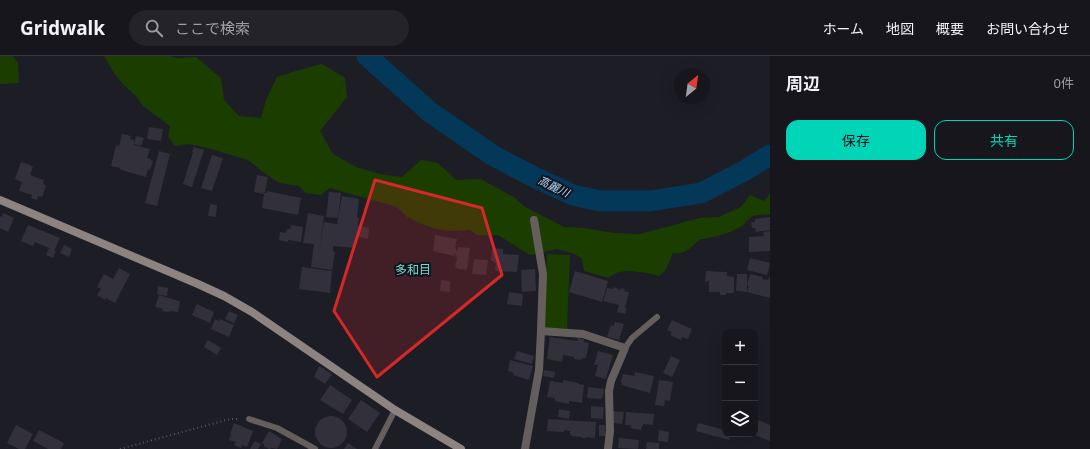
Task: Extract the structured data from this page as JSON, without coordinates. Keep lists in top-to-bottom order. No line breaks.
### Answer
{"districts":["多和目"],"water":["高麗川"],"north":"top right","page":{"header":"Gridwalk","search":"ここで検索","nav":["ホーム","地図","概要","お問い合わせ"],"heading":["周辺","0件"],"buttons":["保存","共有"],"map_buttons":["+","−"]}}
